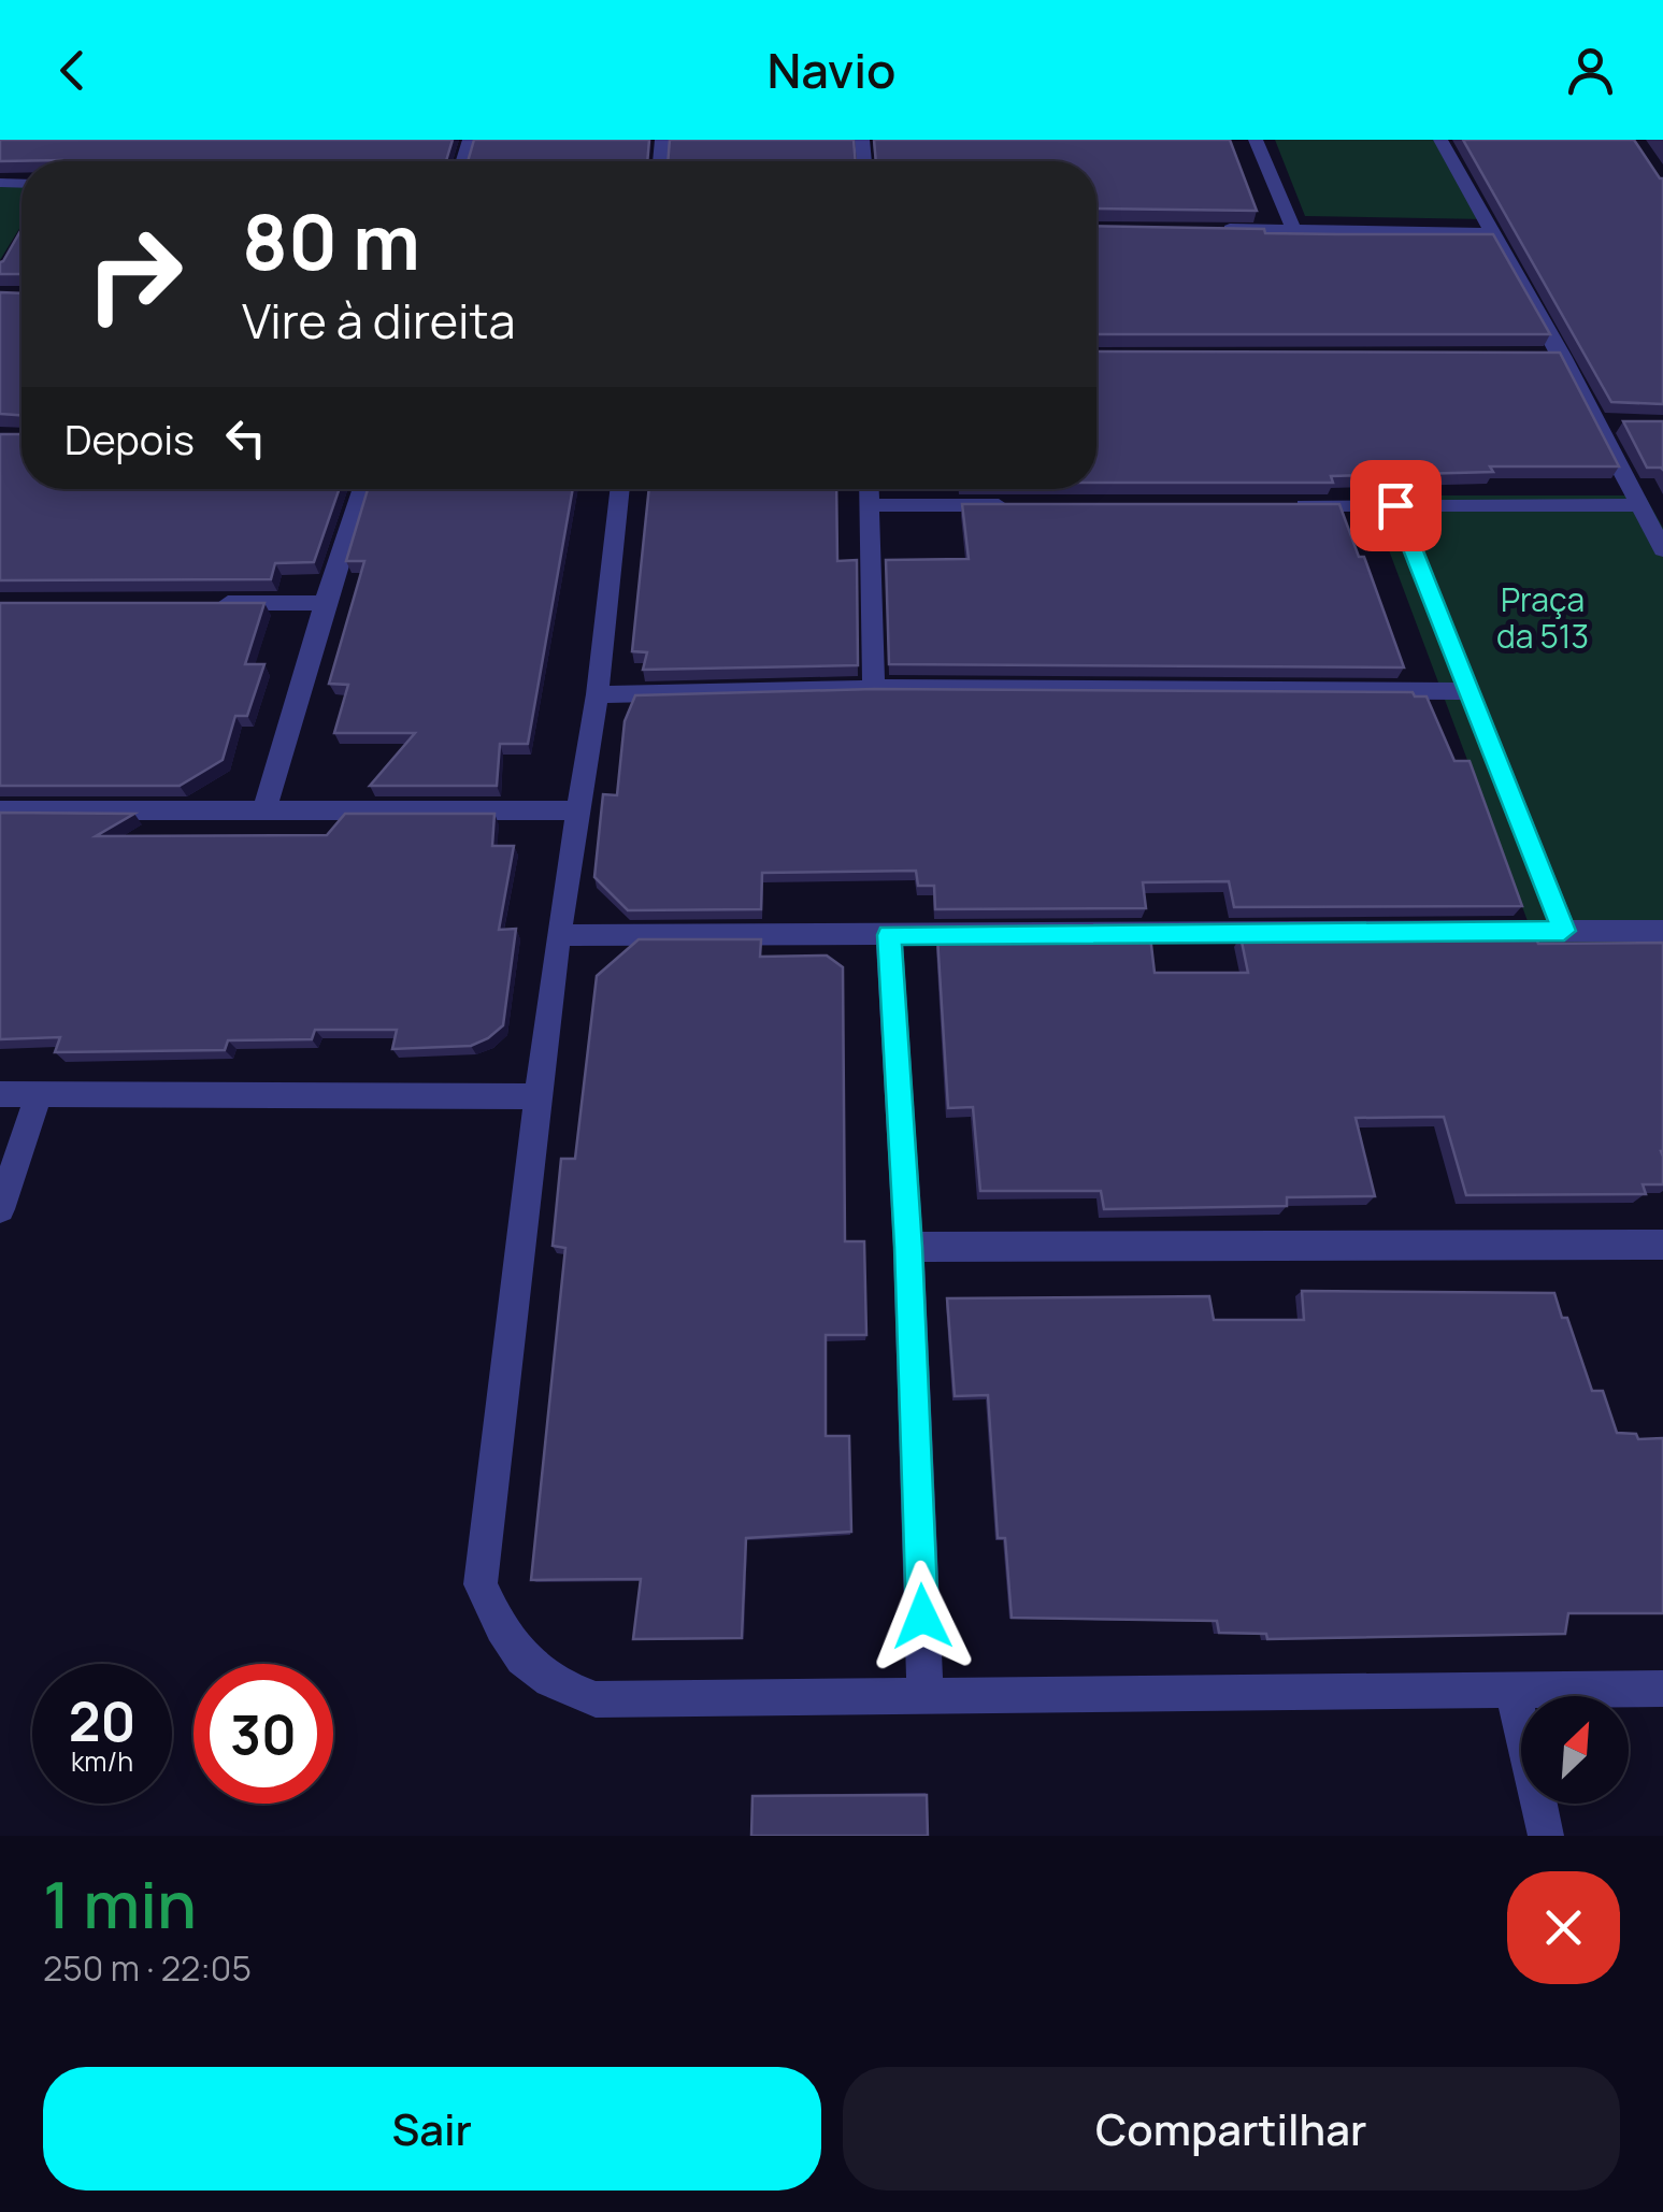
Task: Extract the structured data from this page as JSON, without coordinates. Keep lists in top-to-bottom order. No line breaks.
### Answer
{"parks":["Praça da 513"],"north":"top right","page":{"header":"Navio","turn":["80 m","Vire à direita"],"then":"Depois","speed":"20 km/h","limit":"30","heading":["1 min","250 m · 22:05"],"buttons":["Sair","Compartilhar"]}}
